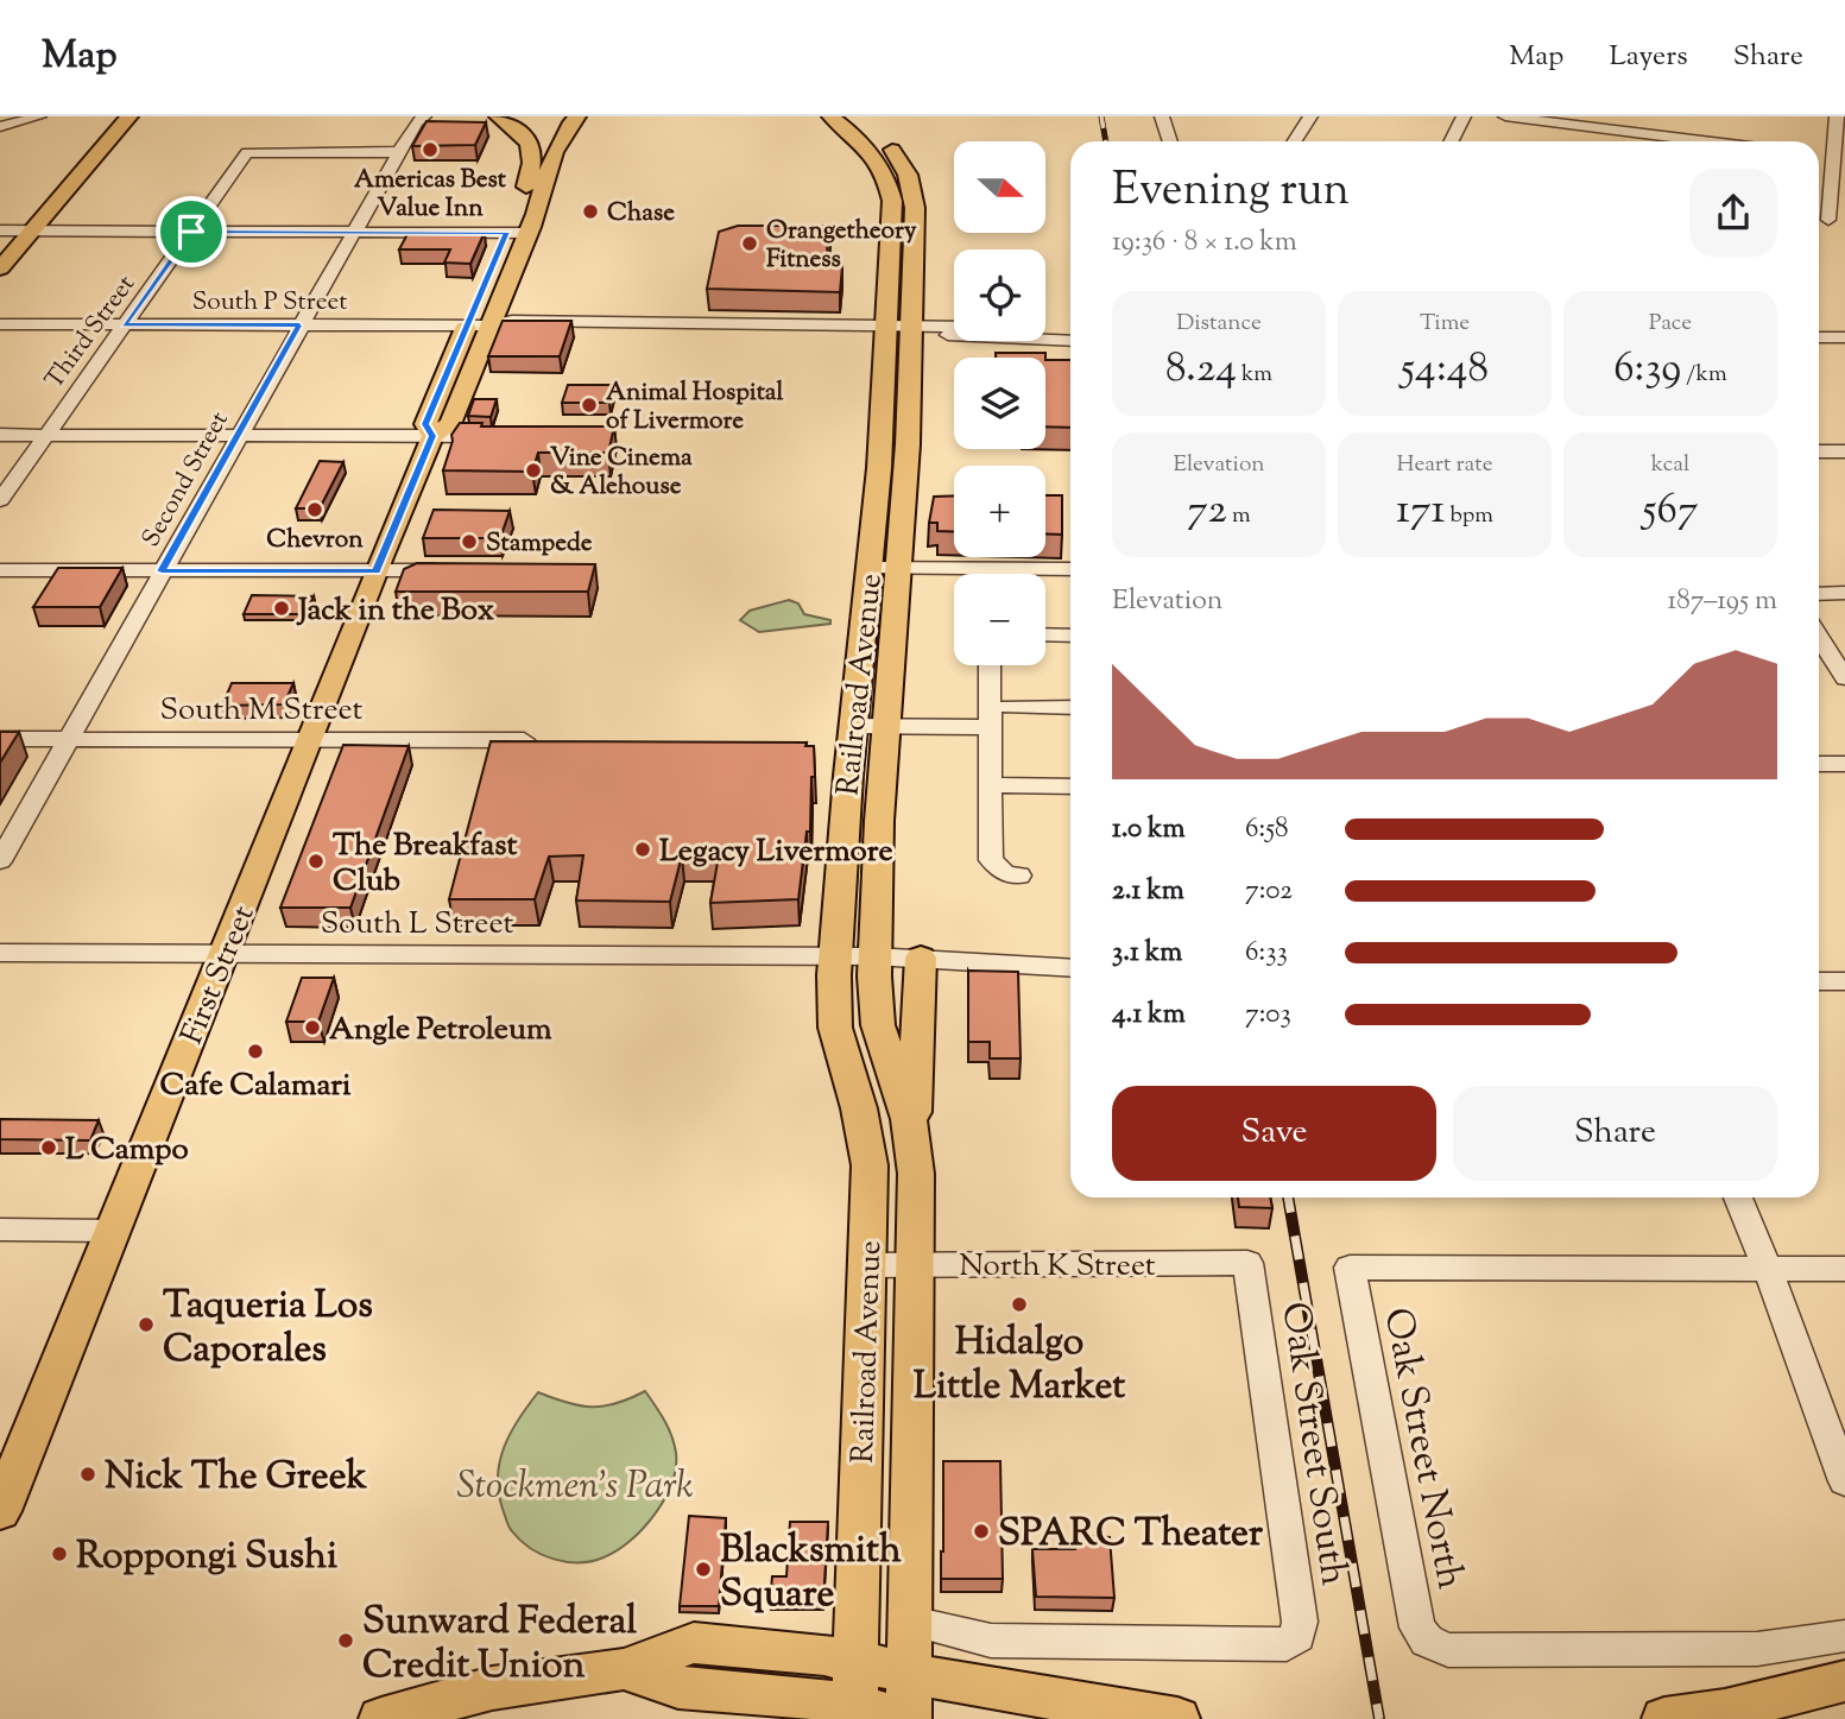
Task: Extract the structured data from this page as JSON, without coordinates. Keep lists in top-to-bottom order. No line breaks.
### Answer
{"streets":{"main road":["Railroad Avenue","First Street"],"street":["South P Street","Third Street","Second Street","South M Street","South L Street","North K Street","Oak Street South","Oak Street North"]},"crossings":[["South P Street","Third Street"],["South P Street","Second Street"],["South P Street","Railroad Avenue"],["South P Street","First Street"],["Third Street","Second Street"],["Second Street","South M Street"],["Railroad Avenue","South L Street"],["Railroad Avenue","North K Street"],["Railroad Avenue","Oak Street South"],["South M Street","First Street"],["South L Street","First Street"],["North K Street","Oak Street South"]],"parks":["Stockmen's Park"],"places":["Americas Best Value Inn","Chase","Orangetheory Fitness","Animal Hospital of Livermore","Vine Cinema & Alehouse","Chevron","Stampede","Jack in the Box","Legacy Livermore","The Breakfast Club","Angle Petroleum","Cafe Calamari","L Campo","Hidalgo Little Market","Taqueria Los Caporales","Nick The Greek","SPARC Theater","Roppongi Sushi","Blacksmith Square","Sunward Federal Credit Union"],"north":"right","page":{"header":"Map","nav":["Map","Layers","Share"],"map_buttons":["+","−"],"heading":["Evening run","19:36 · 8 × 1.0 km"],"stats":[["Distance","8.24 km"],["Time","54:48"],["Pace","6:39 /km"],["Elevation","72 m"],["Heart rate","171 bpm"],["kcal","567"]],"chart":["Elevation","187–195 m"],"list":[{"name":"1.0 km","note":"6:58"},{"name":"2.1 km","note":"7:02"},{"name":"3.1 km","note":"6:33"},{"name":"4.1 km","note":"7:03"}],"buttons":["Save","Share"]}}
